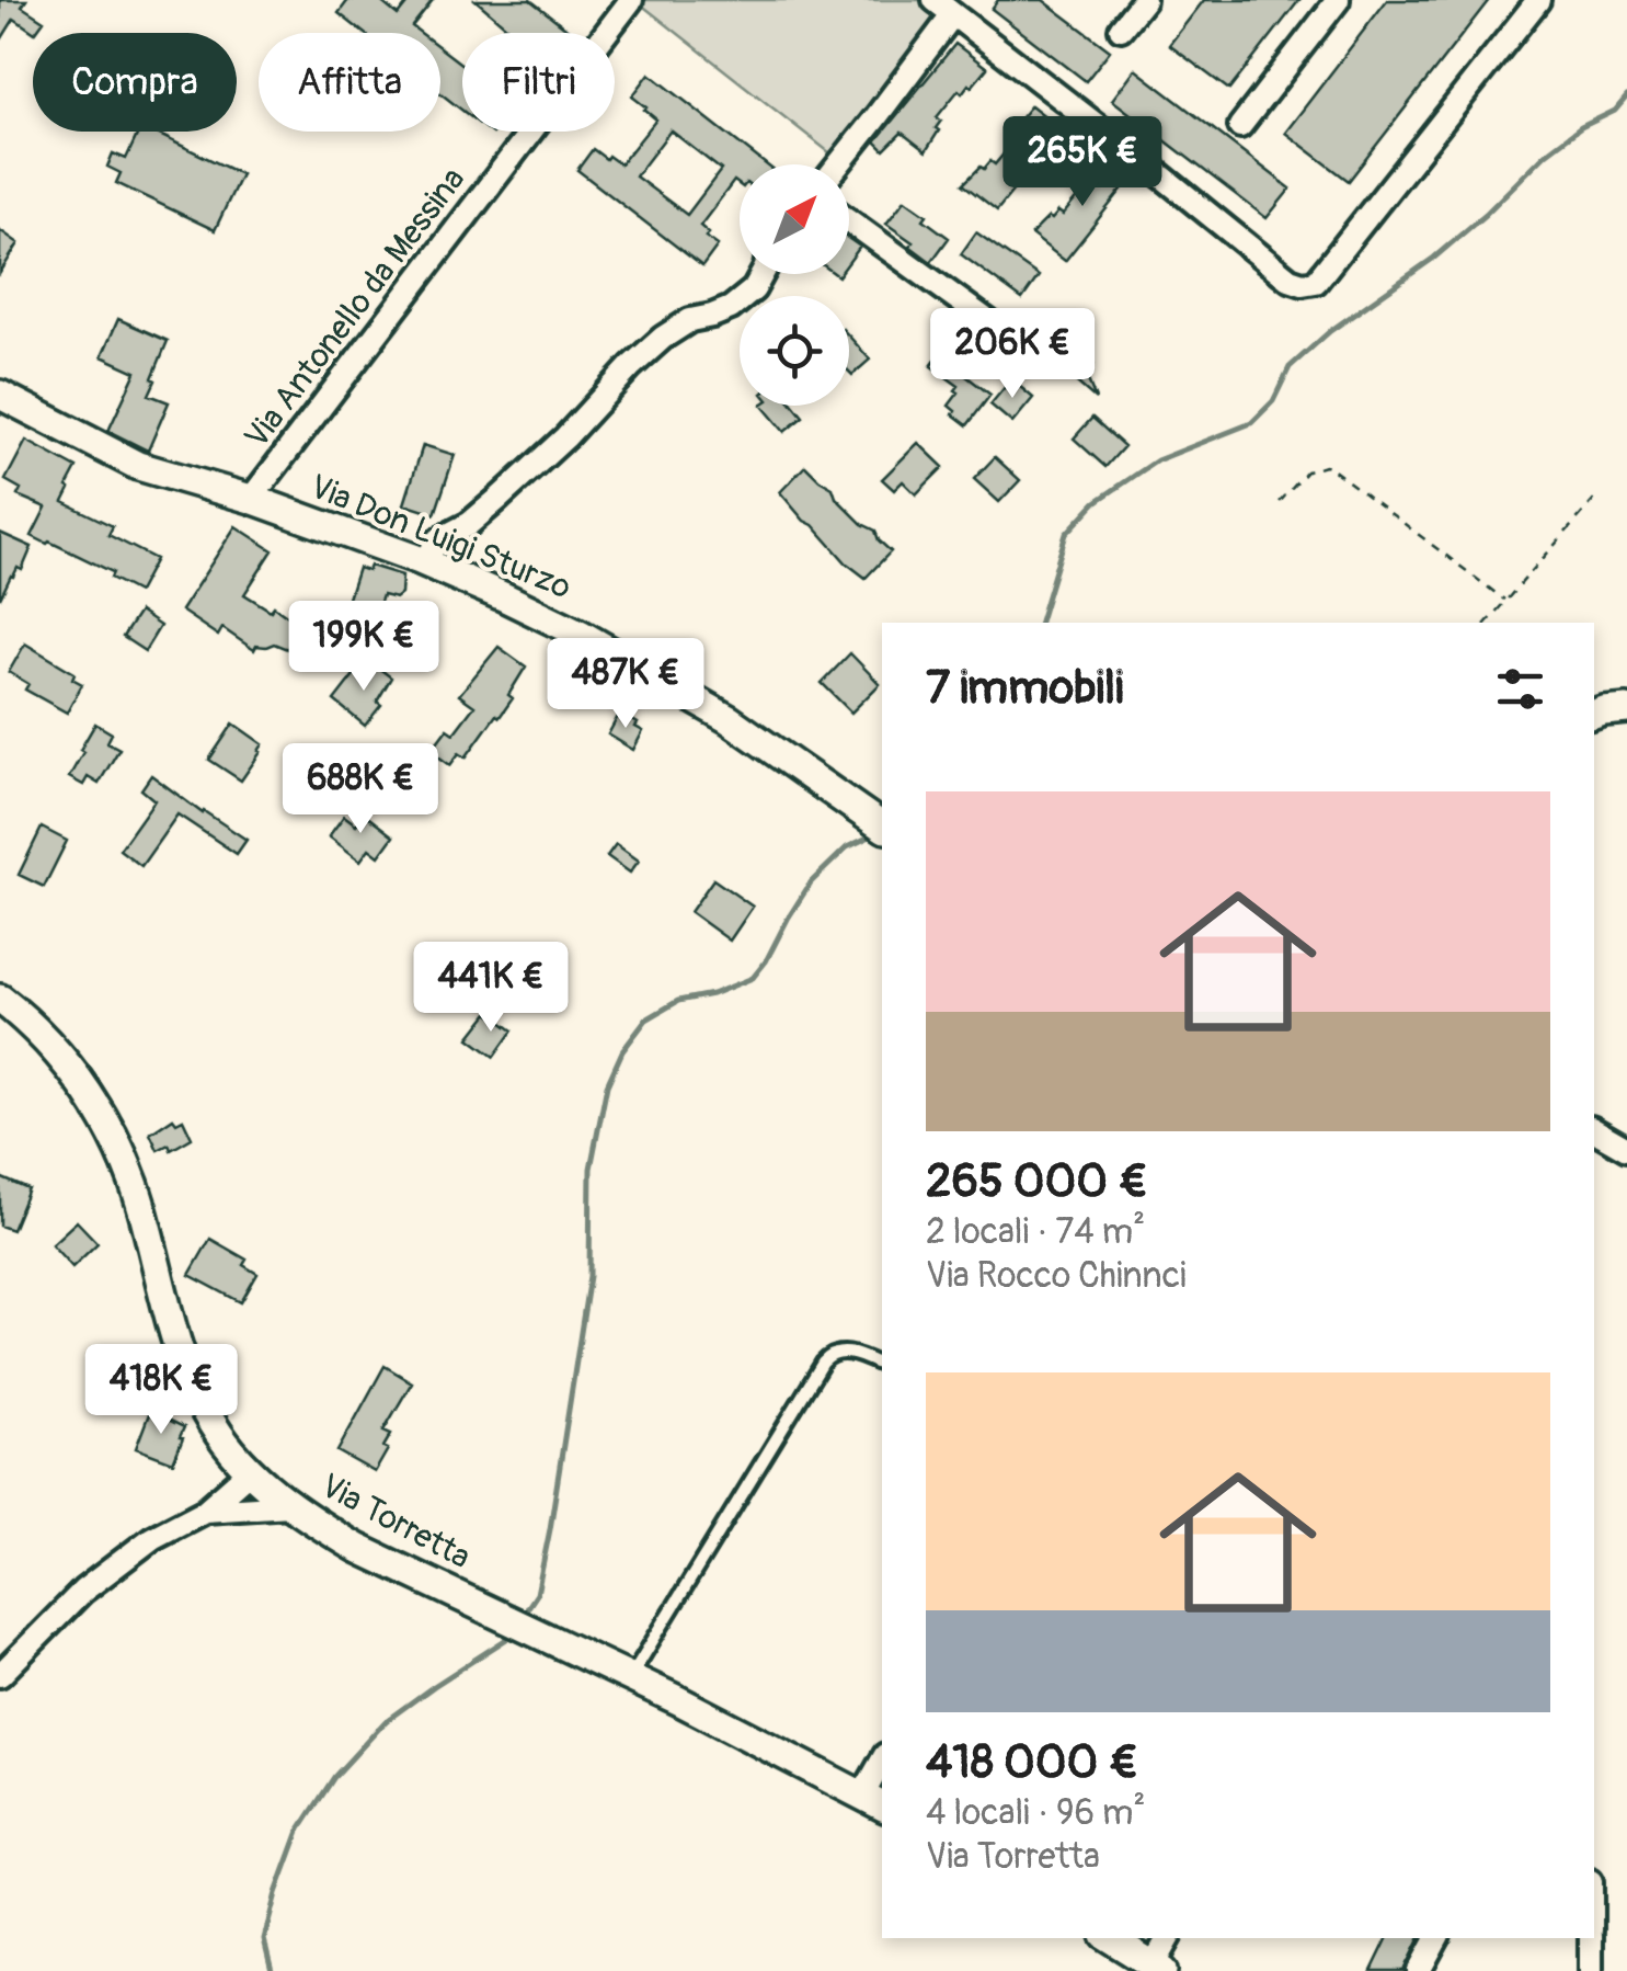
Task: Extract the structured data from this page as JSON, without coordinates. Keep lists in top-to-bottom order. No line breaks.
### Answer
{"streets":{"street":["Via Antonello da Messina","Via Don Luigi Sturzo","Via Torretta"]},"crossings":[["Via Antonello da Messina","Via Don Luigi Sturzo"]],"north":"top right","page":{"chip":["Compra","Affitta","Filtri"],"price":["265K €","206K €","199K €","487K €","688K €","441K €","418K €"],"heading":"7 immobili","list":[{"name":"265 000 €","note":"2 locali · 74 m² · Via Rocco Chinnci"},{"name":"418 000 €","note":"4 locali · 96 m² · Via Torretta"}]}}
